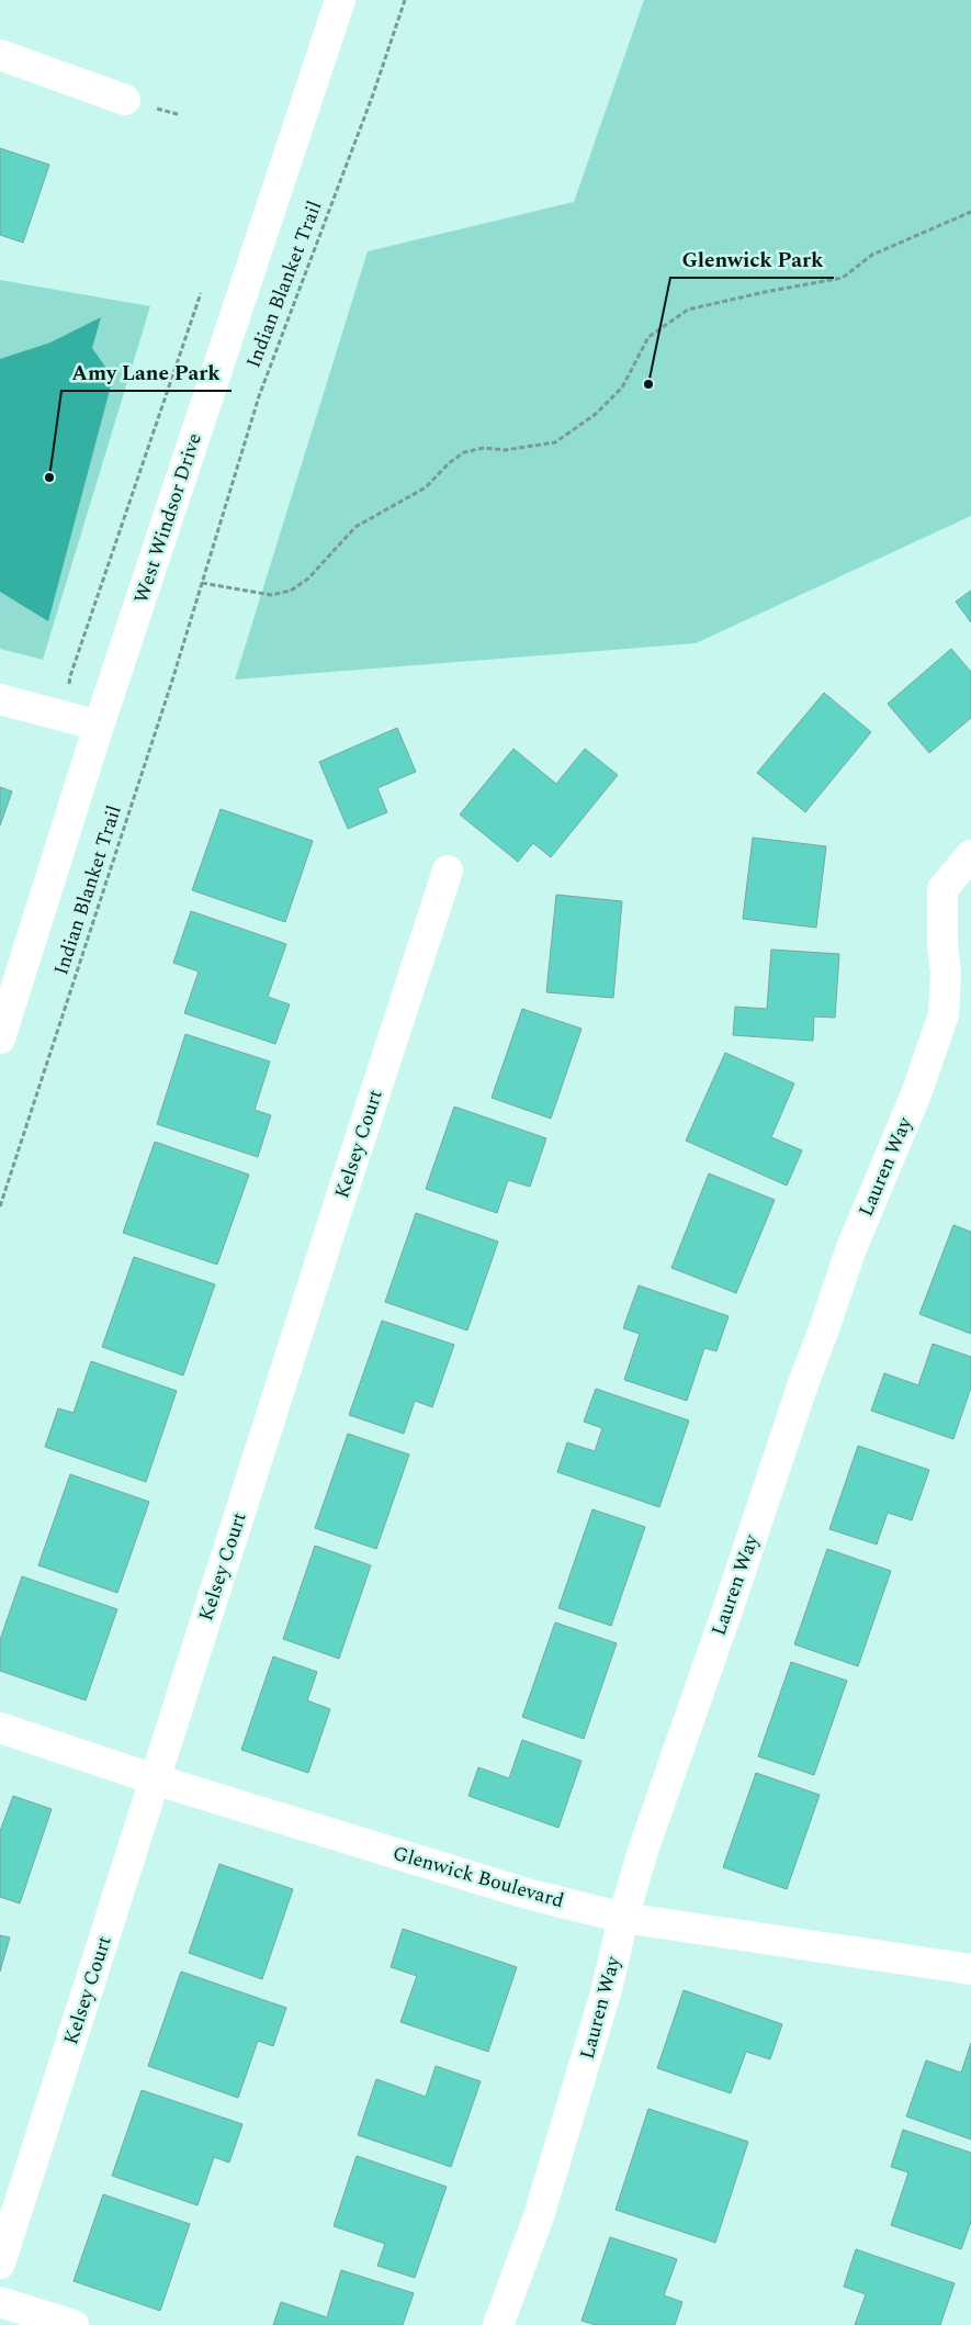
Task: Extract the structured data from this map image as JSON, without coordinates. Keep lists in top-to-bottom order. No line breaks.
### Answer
{"streets":{"street":["West Windsor Drive","Kelsey Court","Lauren Way","Glenwick Boulevard"],"path":["Indian Blanket Trail"]},"crossings":[["Kelsey Court","Glenwick Boulevard"],["Lauren Way","Glenwick Boulevard"]],"places":["Glenwick Park","Amy Lane Park"]}
